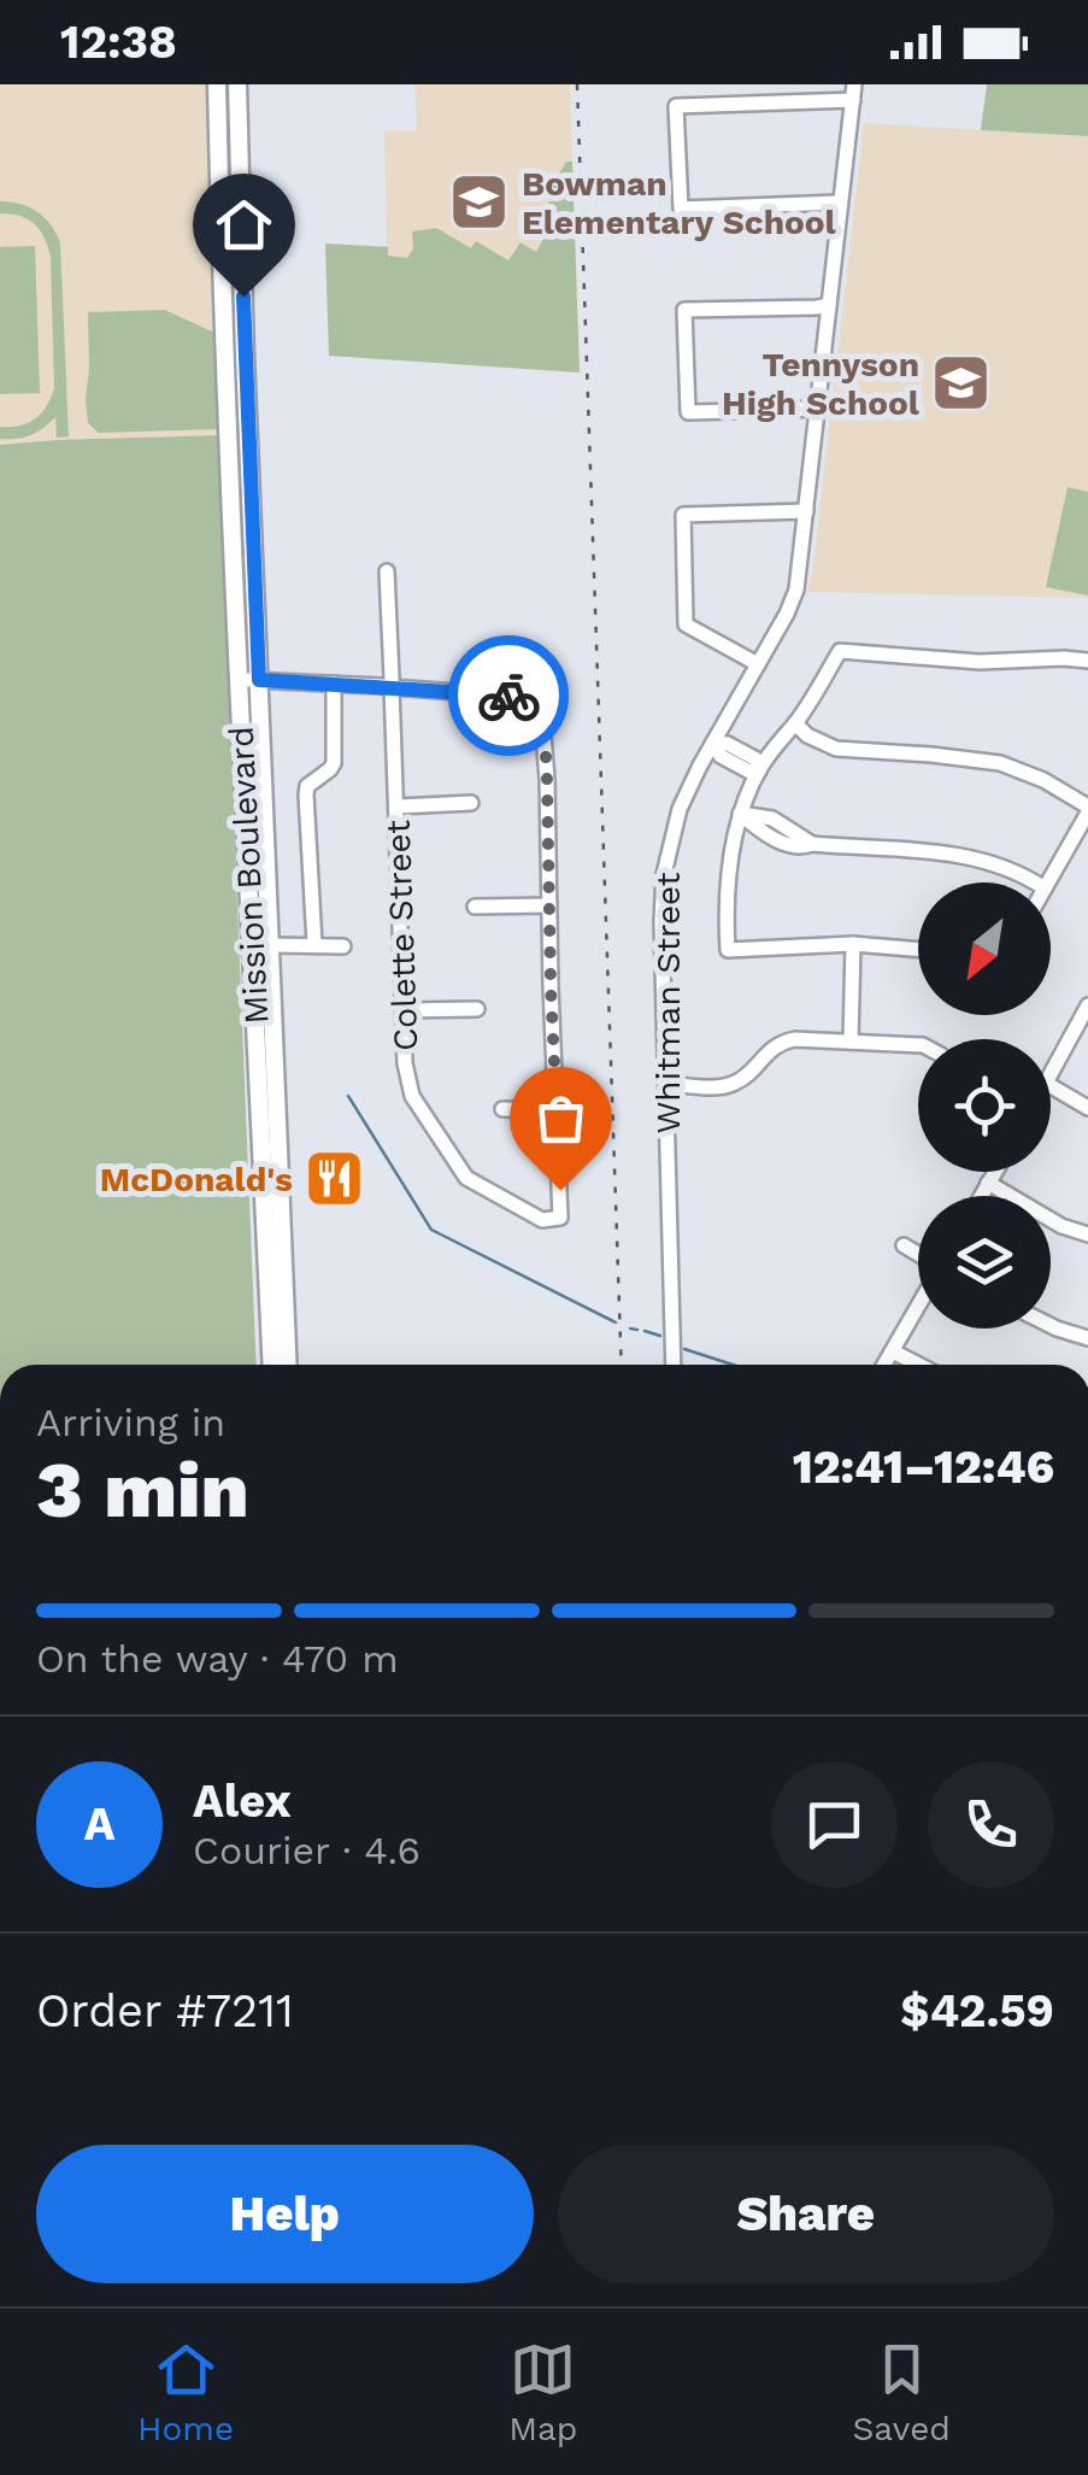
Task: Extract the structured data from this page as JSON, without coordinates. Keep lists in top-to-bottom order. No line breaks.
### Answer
{"streets":{"main road":["Mission Boulevard"],"street":["Colette Street","Whitman Street"]},"places":{"school or university":["Bowman Elementary School","Tennyson High School"],"restaurant":["McDonald's"]},"north":"bottom left","page":{"status":"12:38","heading":["3 min","Arriving in","12:41–12:46"],"panel":["Alex","Courier · 4.6","Order #7211","$42.59"],"bar":"On the way · 470 m","round":"A","buttons":["Help","Share"],"tabs":["Home","Map","Saved"]}}
